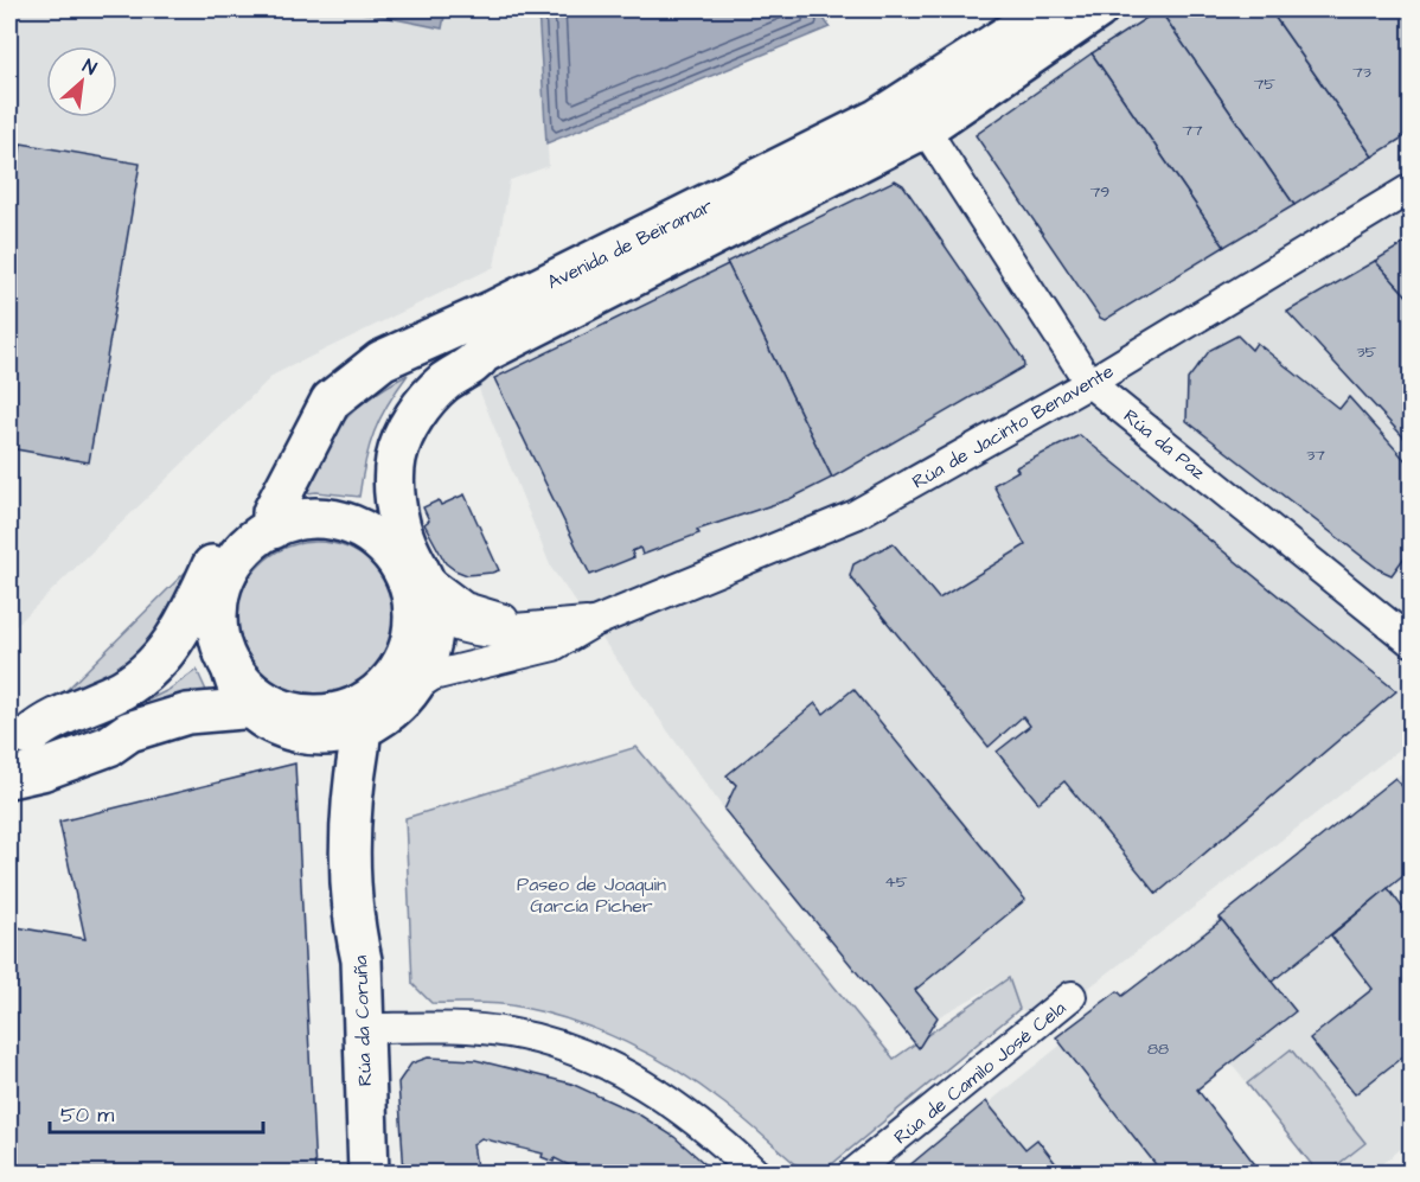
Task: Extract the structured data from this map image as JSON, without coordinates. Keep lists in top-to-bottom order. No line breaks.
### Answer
{"streets":{"main road":["Avenida de Beiramar","Rúa da Coruña"],"street":["Rúa de Jacinto Benavente","Rúa da Paz","Rúa de Camilo José Cela"]},"crossings":[["Avenida de Beiramar","Rúa de Jacinto Benavente"],["Avenida de Beiramar","Rúa da Paz"],["Rúa de Jacinto Benavente","Rúa da Paz"]],"parks":["Paseo de Joaquin García Picher"],"house_numbers":["73","75","77","79","35","37","45","88"],"scale_bar":"50 m","north":"top right"}
